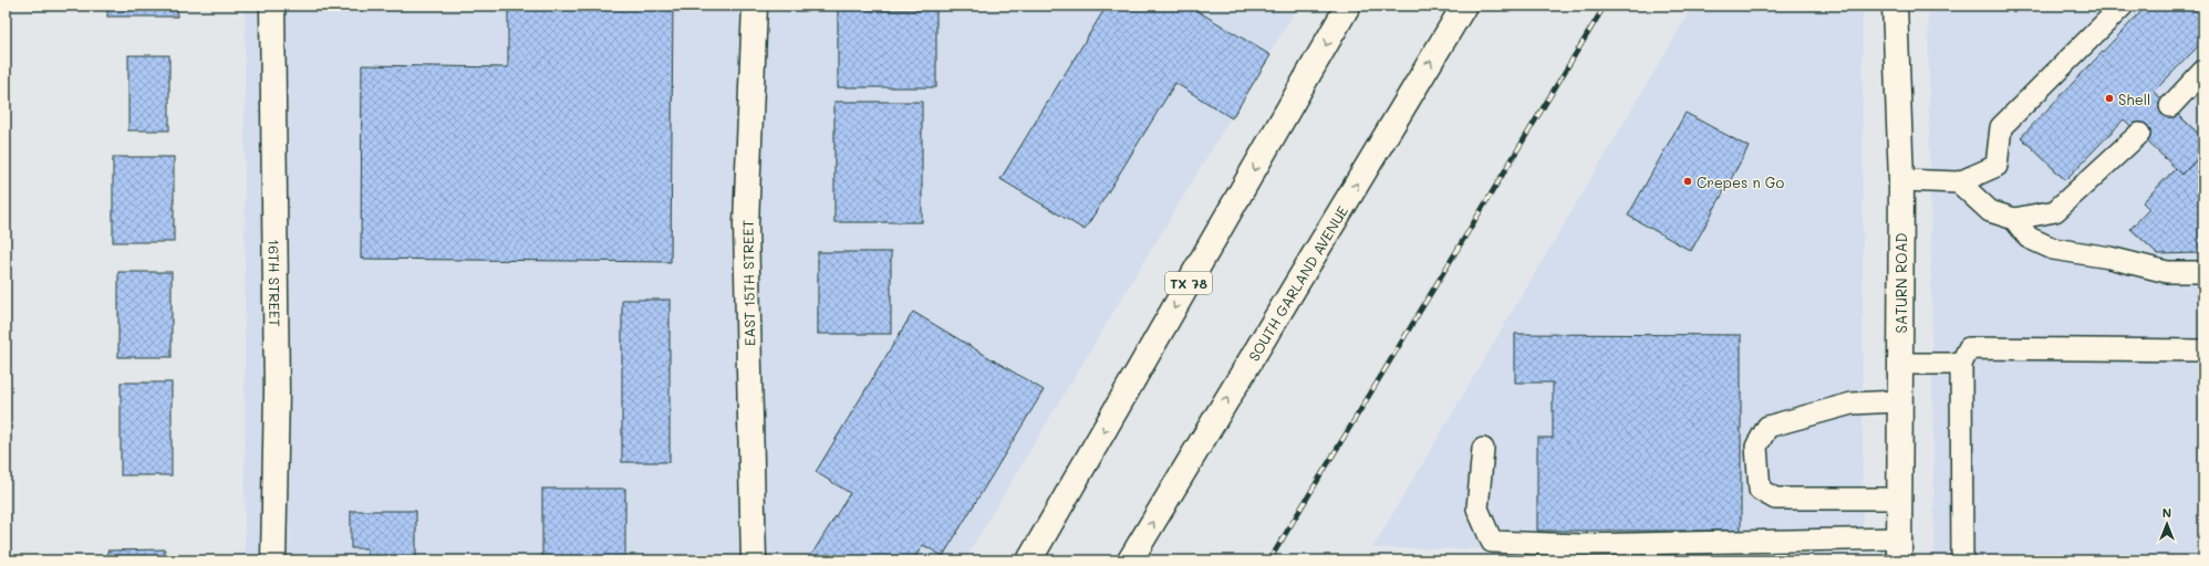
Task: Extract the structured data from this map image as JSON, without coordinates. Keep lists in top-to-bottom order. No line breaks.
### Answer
{"streets":{"street":["16TH STREET","EAST 15TH STREET","TX 78","SOUTH GARLAND AVENUE","SATURN ROAD"]},"places":["Shell","Crepes n Go"],"north":"top"}
